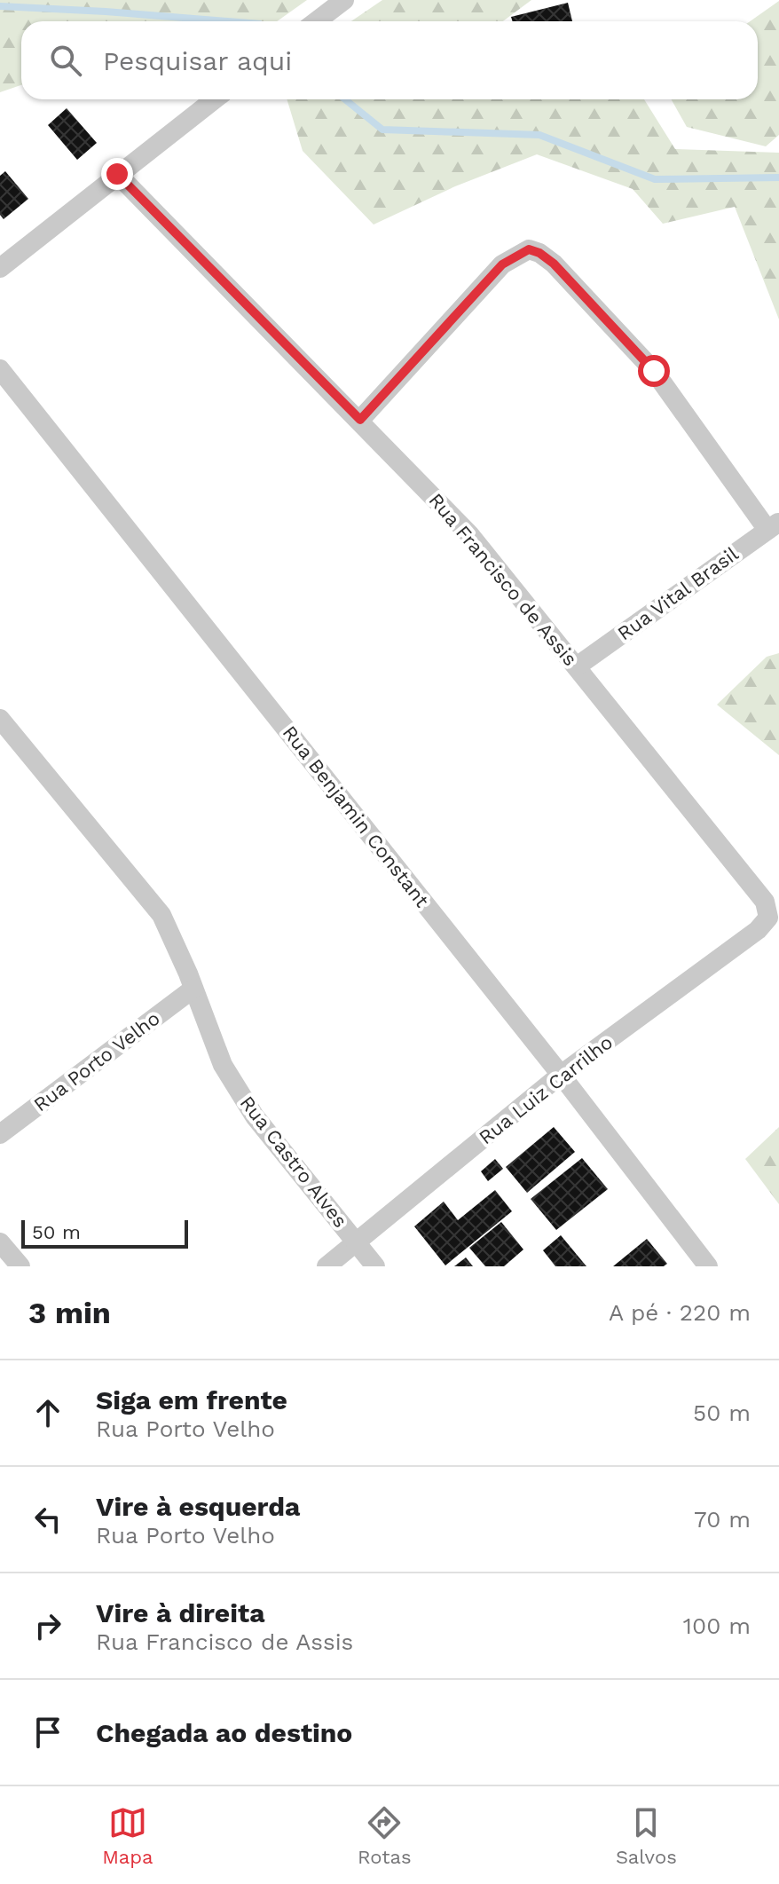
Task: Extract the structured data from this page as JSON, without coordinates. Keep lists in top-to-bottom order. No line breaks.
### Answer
{"streets":{"street":["Rua Francisco de Assis","Rua Vital Brasil","Rua Benjamin Constant","Rua Porto Velho","Rua Luiz Carrilho","Rua Castro Alves"]},"crossings":[["Rua Francisco de Assis","Rua Vital Brasil"],["Rua Francisco de Assis","Rua Luiz Carrilho"],["Rua Benjamin Constant","Rua Luiz Carrilho"],["Rua Porto Velho","Rua Castro Alves"],["Rua Luiz Carrilho","Rua Castro Alves"]],"scale_bar":"50 m","page":{"search":"Pesquisar aqui","scale":"50 m","heading":["3 min","A pé · 220 m"],"list":[["Siga em frente","Rua Porto Velho","50 m"],["Vire à esquerda","Rua Porto Velho","70 m"],["Vire à direita","Rua Francisco de Assis","100 m"],"Chegada ao destino"],"nav":["Mapa","Rotas","Salvos"]}}
